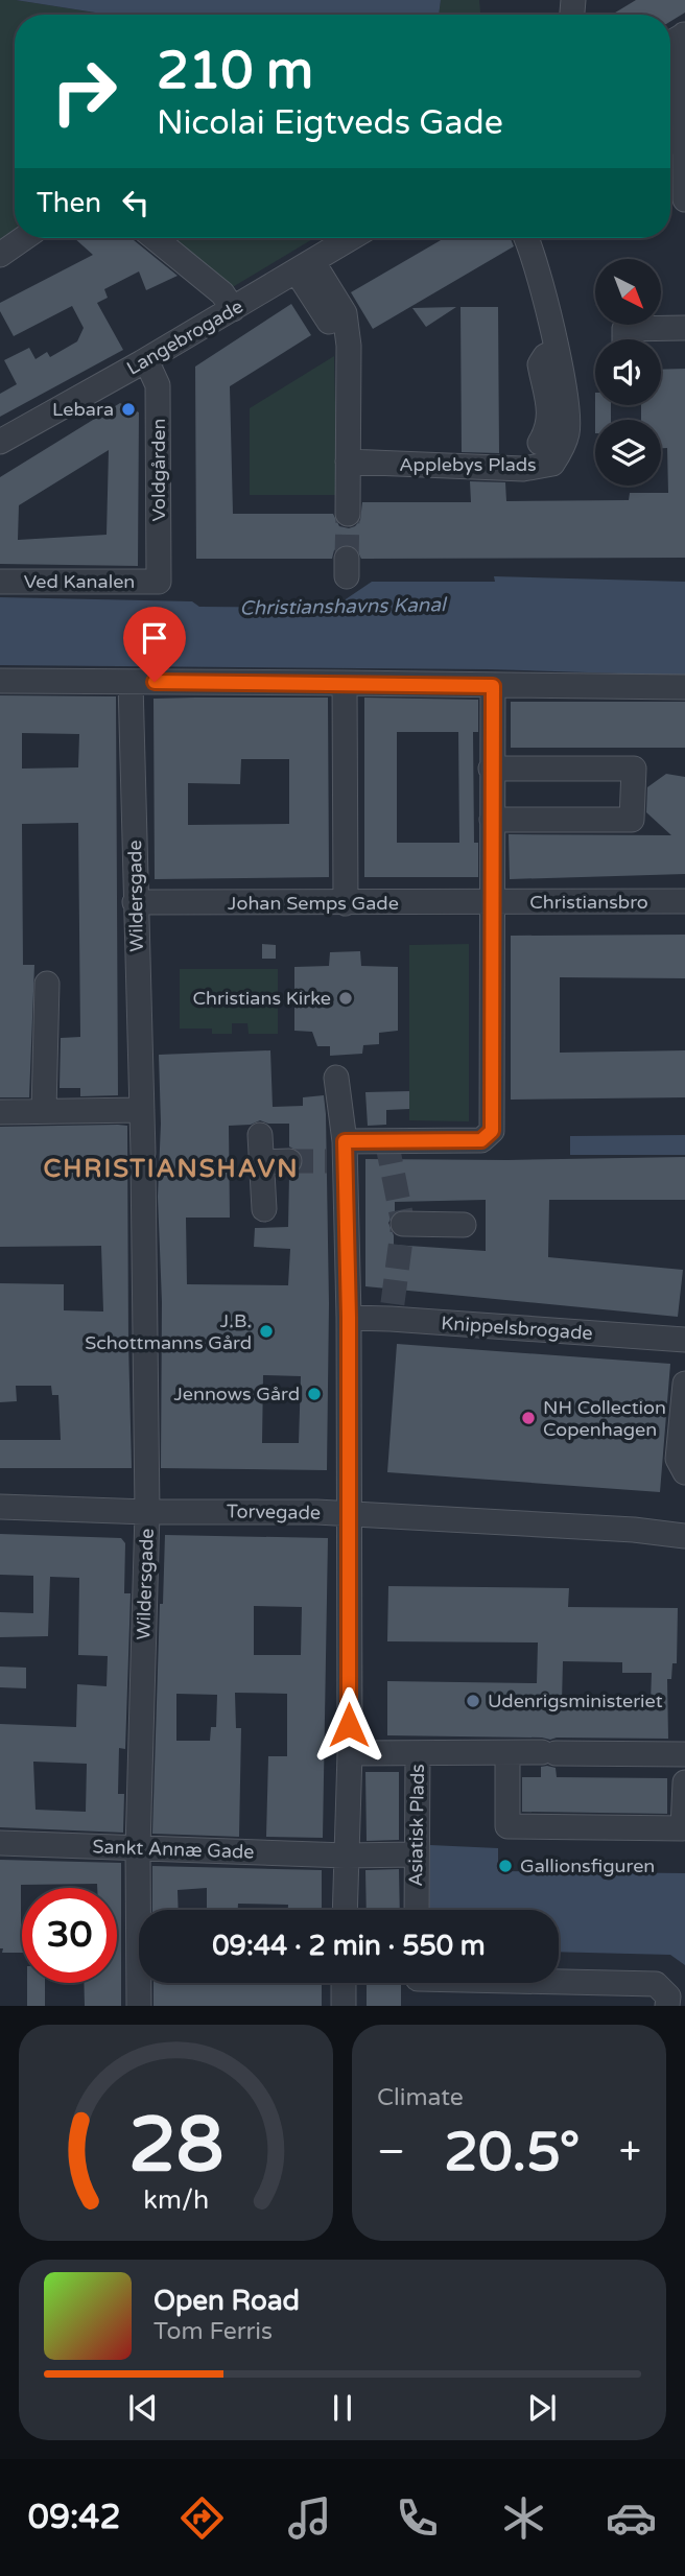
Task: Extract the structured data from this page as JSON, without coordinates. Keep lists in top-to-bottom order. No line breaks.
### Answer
{"streets":{"street":["Langebrogade","Applebys Plads","Voldgården","Ved Kanalen","Wildersgade","Christiansbro","Johan Semps Gade","Knippelsbrogade","Torvegade","Asiatisk Plads","Sankt Annæ Gade"]},"crossings":[["Langebrogade","Voldgården"],["Voldgården","Ved Kanalen"],["Wildersgade","Johan Semps Gade"],["Wildersgade","Torvegade"],["Wildersgade","Sankt Annæ Gade"],["Christiansbro","Johan Semps Gade"],["Asiatisk Plads","Sankt Annæ Gade"]],"districts":["CHRISTIANSHAVN"],"water":["Christianshavns Kanal"],"places":["Lebara","Christians Kirke","J.B. Schottmanns Gård","Jennows Gård","NH Collection Copenhagen","Udenrigsministeriet","Gallionsfiguren"],"north":"bottom right","page":{"turn":["210 m","Nicolai Eigtveds Gade"],"then":"Then","limit":"30","trip":"09:44 · 2 min · 550 m","tile":"Climate","heat":["−","20.5°","+"],"song":["Open Road","Tom Ferris"],"tabs":"09:42","gauge":["28","km/h"]}}
